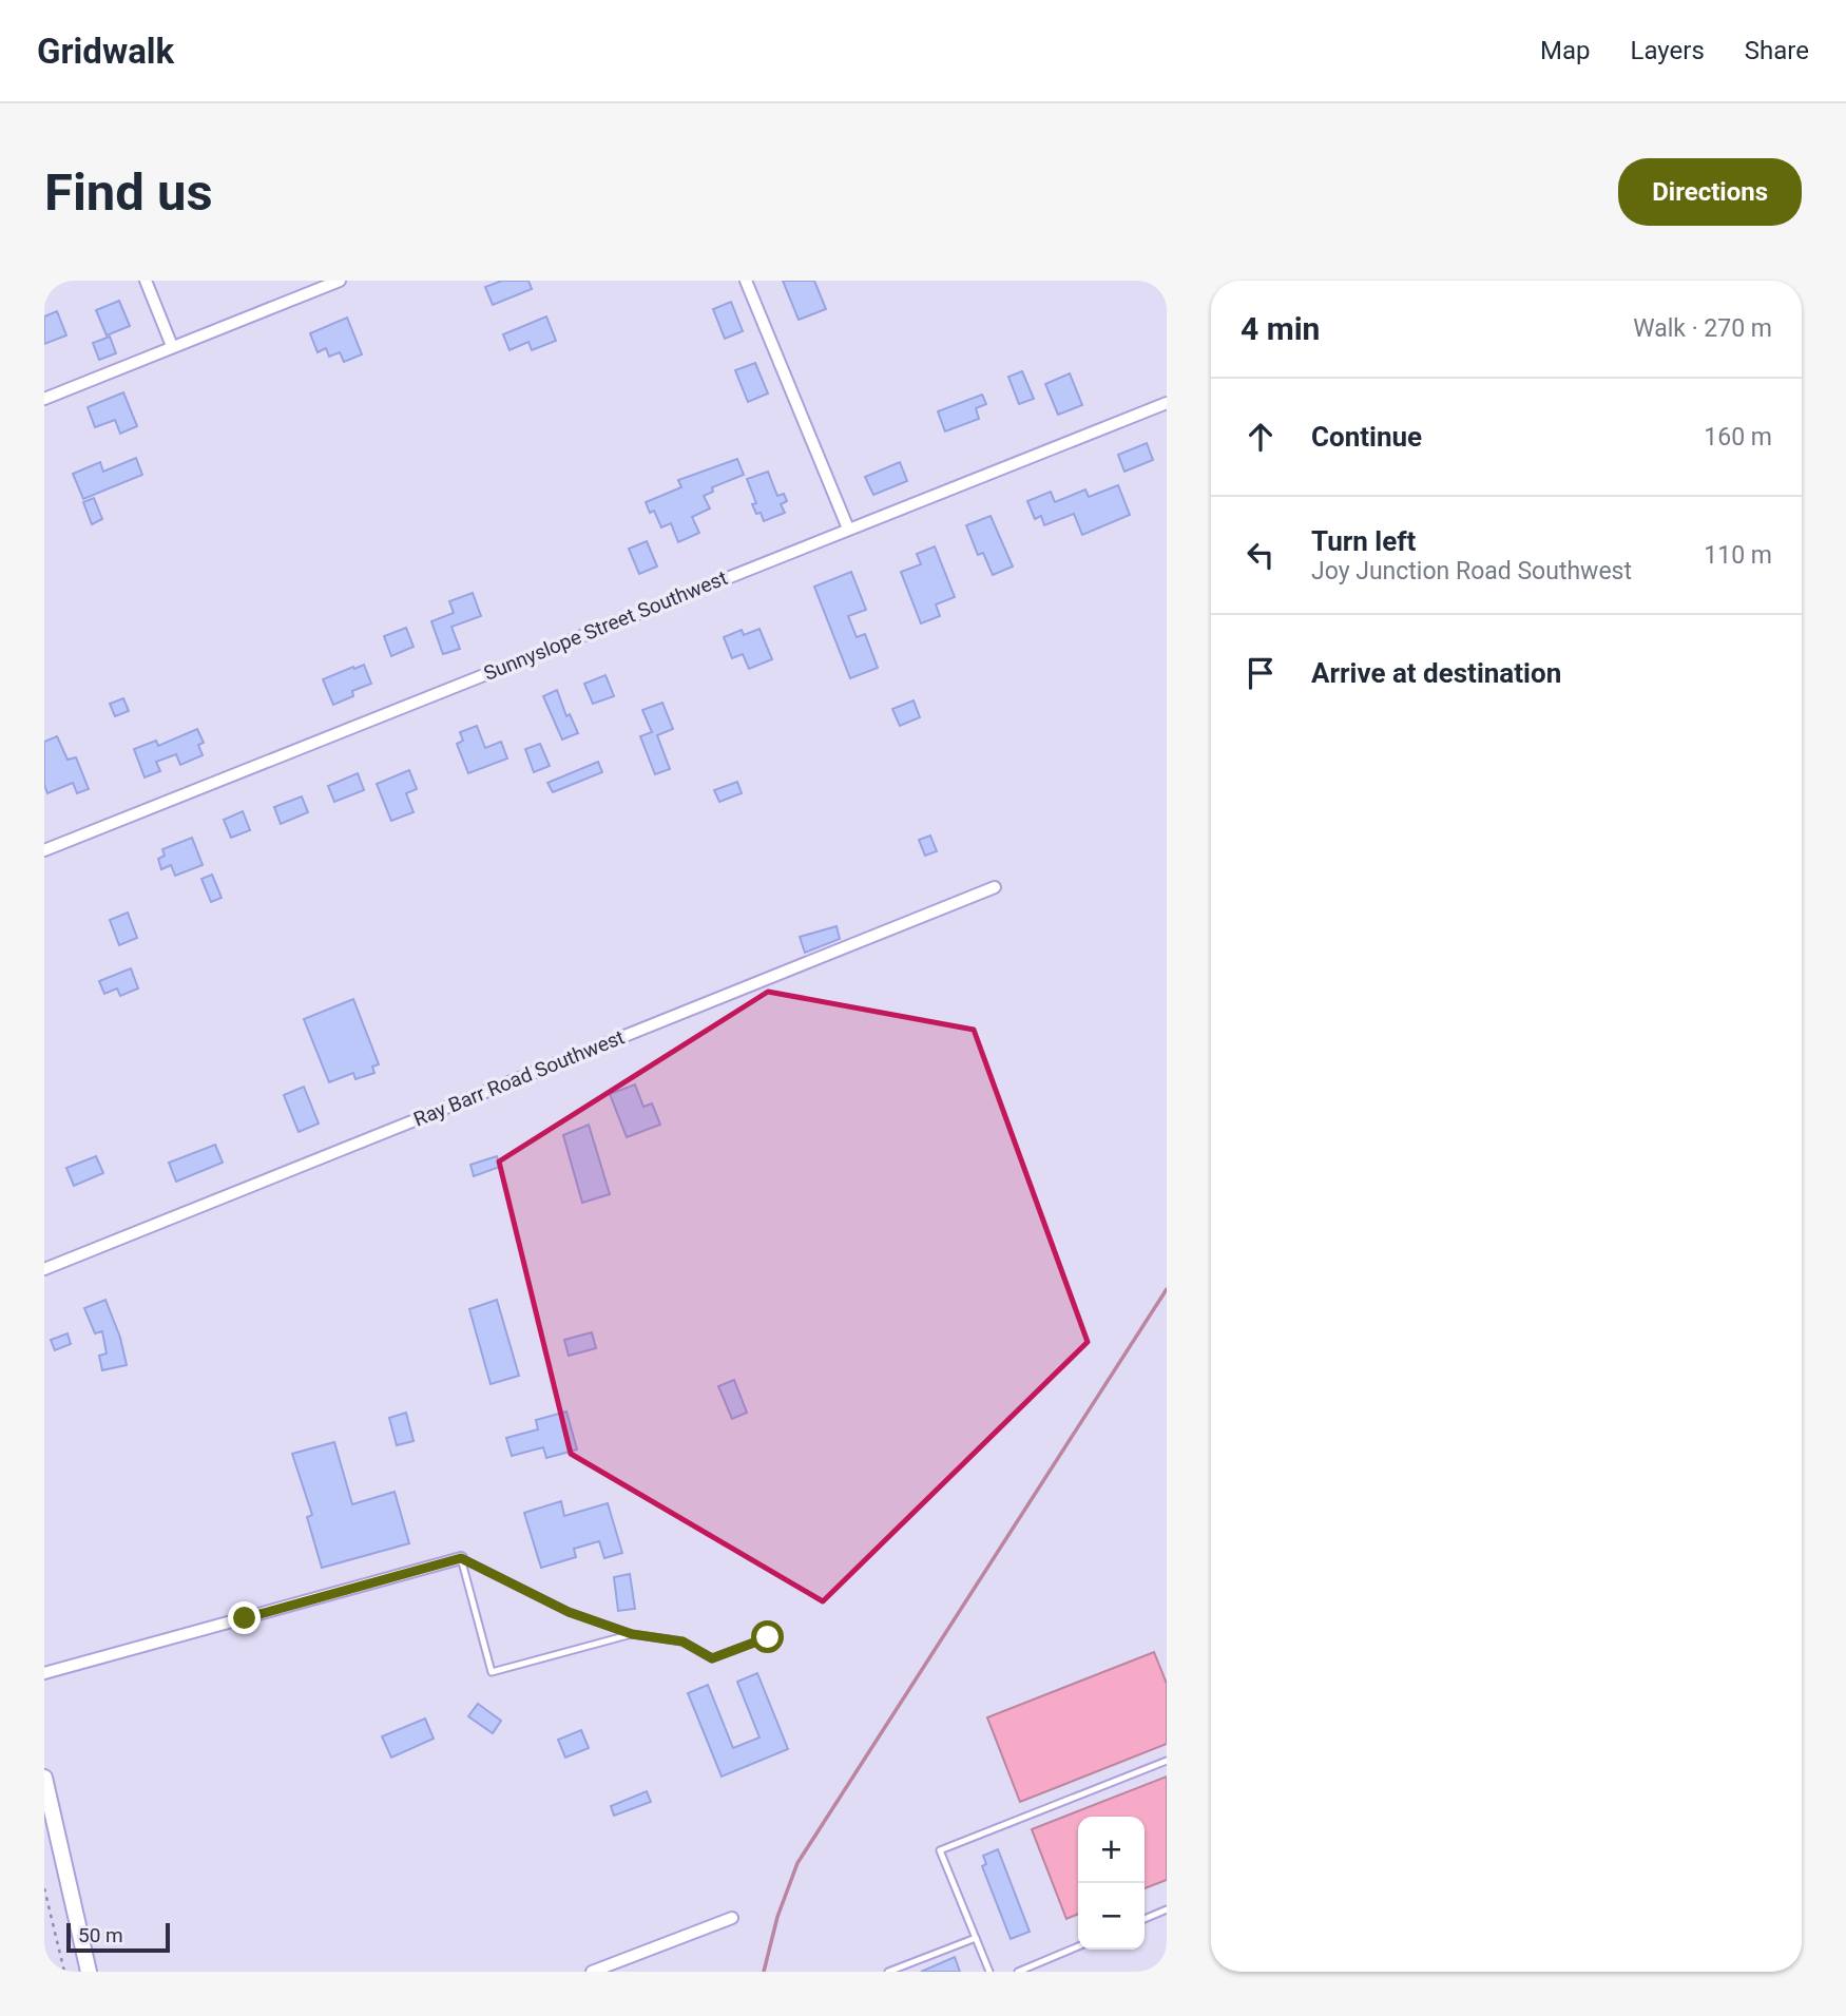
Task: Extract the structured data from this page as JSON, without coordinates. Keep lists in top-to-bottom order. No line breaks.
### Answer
{"streets":{"street":["Sunnyslope Street Southwest","Ray Barr Road Southwest"]},"scale_bar":"50 m","page":{"header":"Gridwalk","nav":["Map","Layers","Share"],"buttons":"Directions","title":"Find us","heading":["4 min","Walk · 270 m"],"list":[["Continue","160 m"],["Turn left","Joy Junction Road Southwest","110 m"],"Arrive at destination"],"map_buttons":["+","−"],"scale":"50 m"}}
